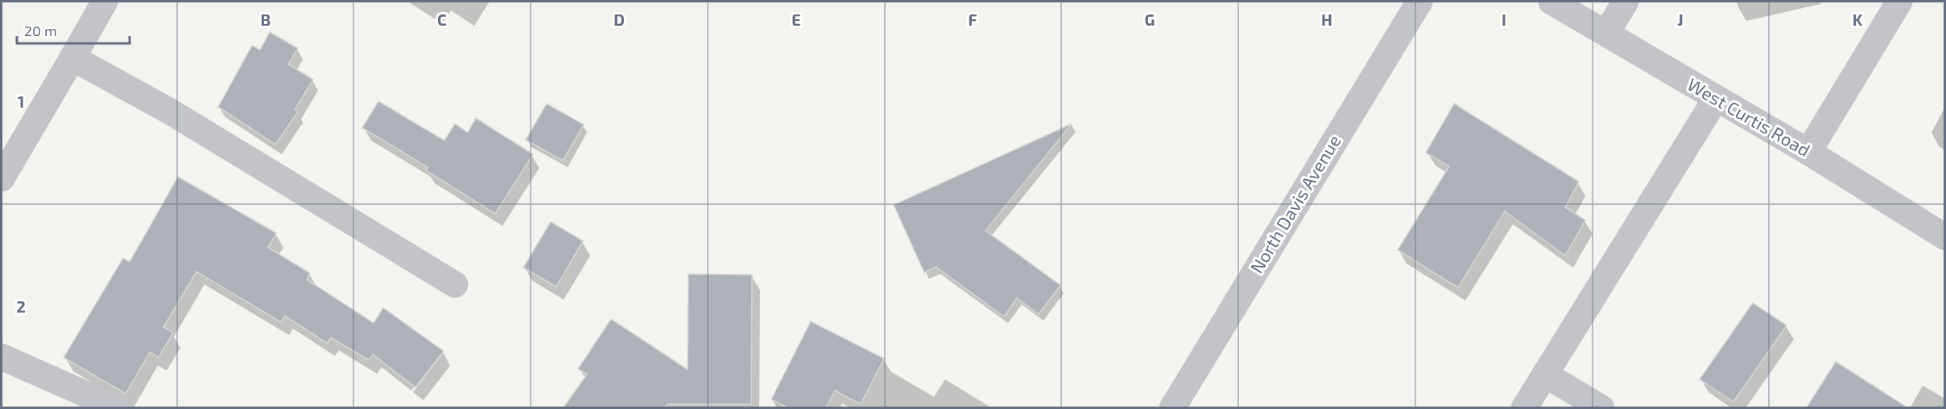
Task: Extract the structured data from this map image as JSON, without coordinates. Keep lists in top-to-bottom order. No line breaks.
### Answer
{"streets":{"street":["West Curtis Road","North Davis Avenue"]},"scale_bar":"20 m","grid":{"columns":["B","C","D","E","F","G","H","I","J","K"],"rows":["1","2"]}}
